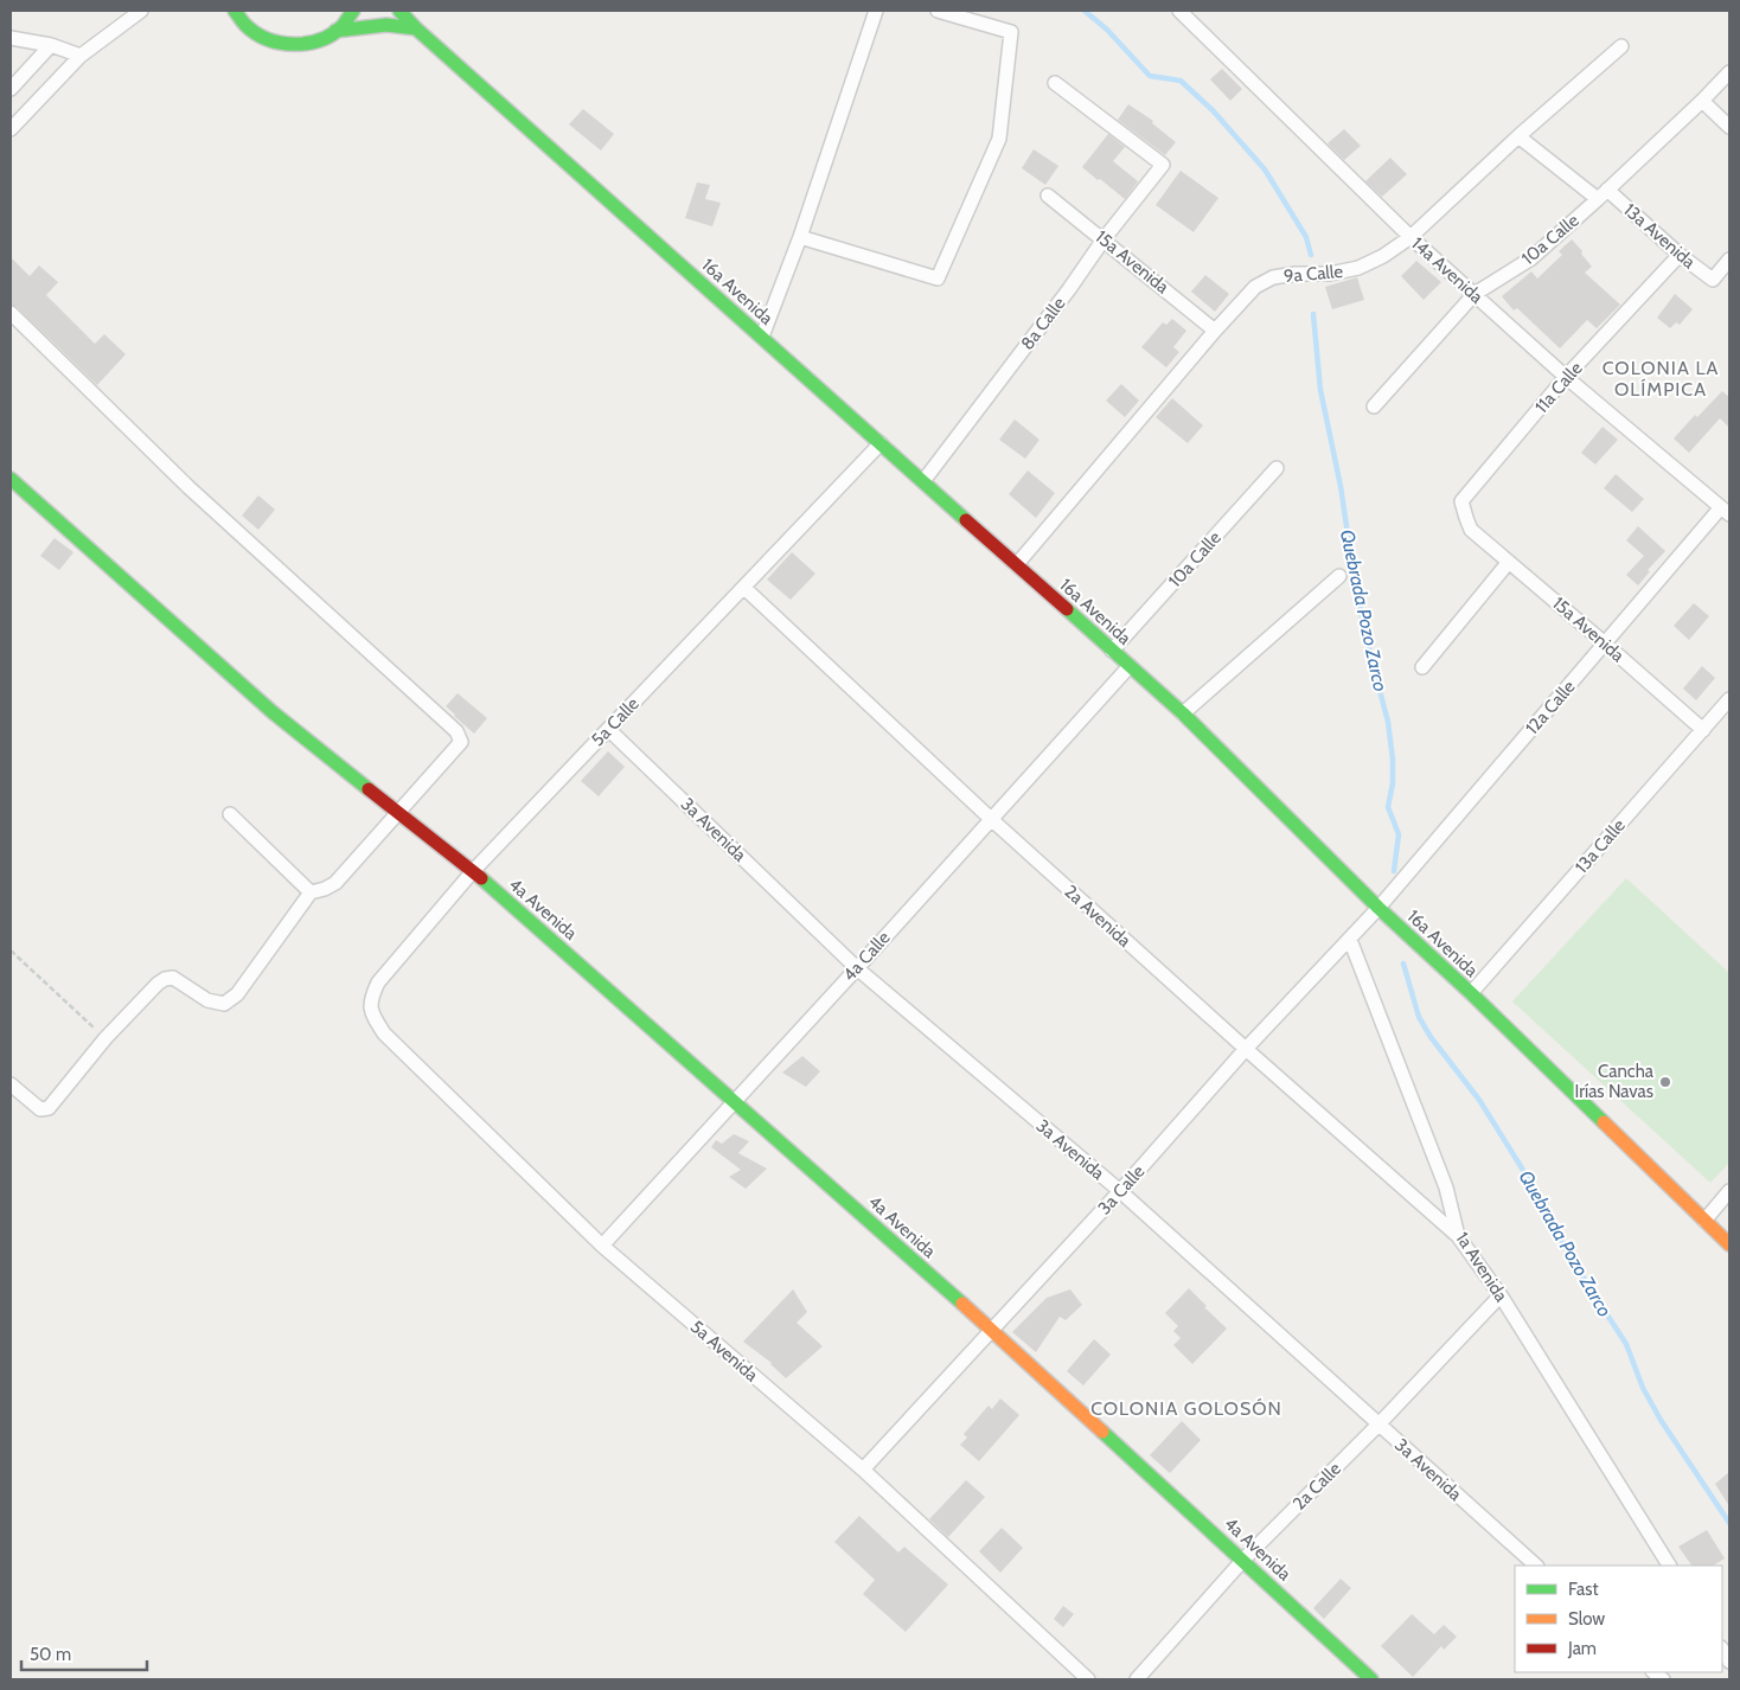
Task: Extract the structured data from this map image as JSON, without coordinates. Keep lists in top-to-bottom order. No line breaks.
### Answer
{"streets":{"street":["13a Avenida","10a Calle","15a Avenida","14a Avenida","9a Calle","16a Avenida","8a Calle","11a Calle","12a Calle","5a Calle","3a Avenida","13a Calle","4a Avenida","2a Avenida","4a Calle","3a Calle","1a Avenida","5a Avenida","2a Calle"]},"crossings":[["13a Avenida","10a Calle"],["13a Avenida","9a Calle"],["13a Avenida","11a Calle"],["10a Calle","14a Avenida"],["10a Calle","16a Avenida"],["15a Avenida","9a Calle"],["15a Avenida","8a Calle"],["15a Avenida","11a Calle"],["15a Avenida","12a Calle"],["15a Avenida","13a Calle"],["14a Avenida","9a Calle"],["14a Avenida","11a Calle"],["14a Avenida","12a Calle"],["9a Calle","16a Avenida"],["16a Avenida","8a Calle"],["16a Avenida","12a Calle"],["16a Avenida","5a Calle"],["16a Avenida","13a Calle"],["16a Avenida","4a Calle"],["16a Avenida","3a Calle"],["12a Calle","3a Calle"],["5a Calle","3a Avenida"],["5a Calle","4a Avenida"],["5a Calle","2a Avenida"],["5a Calle","5a Avenida"],["3a Avenida","4a Calle"],["3a Avenida","3a Calle"],["3a Avenida","2a Calle"],["4a Avenida","4a Calle"],["4a Avenida","3a Calle"],["4a Avenida","2a Calle"],["2a Avenida","4a Calle"],["2a Avenida","3a Calle"],["2a Avenida","1a Avenida"],["4a Calle","5a Avenida"],["3a Calle","1a Avenida"],["3a Calle","5a Avenida"],["1a Avenida","2a Calle"]],"districts":["COLONIA LA OLÍMPICA","COLONIA GOLOSÓN"],"water":["Quebrada Pozo Zarco"],"places":["Cancha Irías Navas"],"legend":["Fast","Slow","Jam"],"scale_bar":"50 m"}
